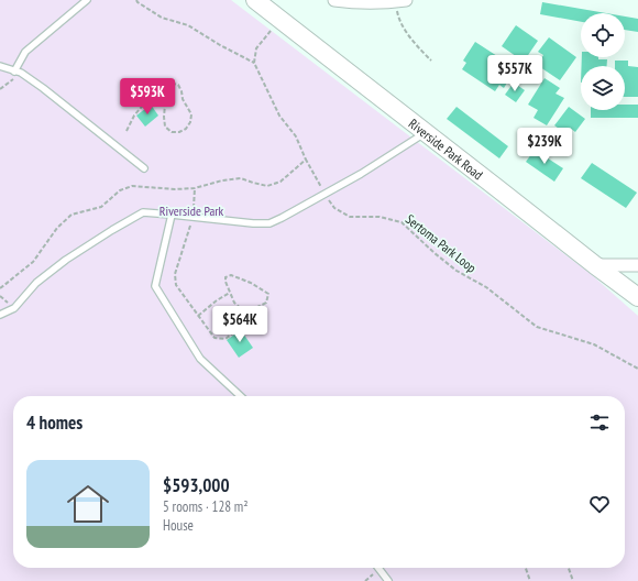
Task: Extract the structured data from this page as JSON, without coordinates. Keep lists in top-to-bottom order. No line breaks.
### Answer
{"streets":{"main road":["Riverside Park Road"],"path":["Sertoma Park Loop"]},"parks":["Riverside Park"],"page":{"price":["$557K","$593K","$239K","$564K"],"heading":"4 homes","list":[{"name":"$593,000","note":"5 rooms · 128 m² · House"}]}}
